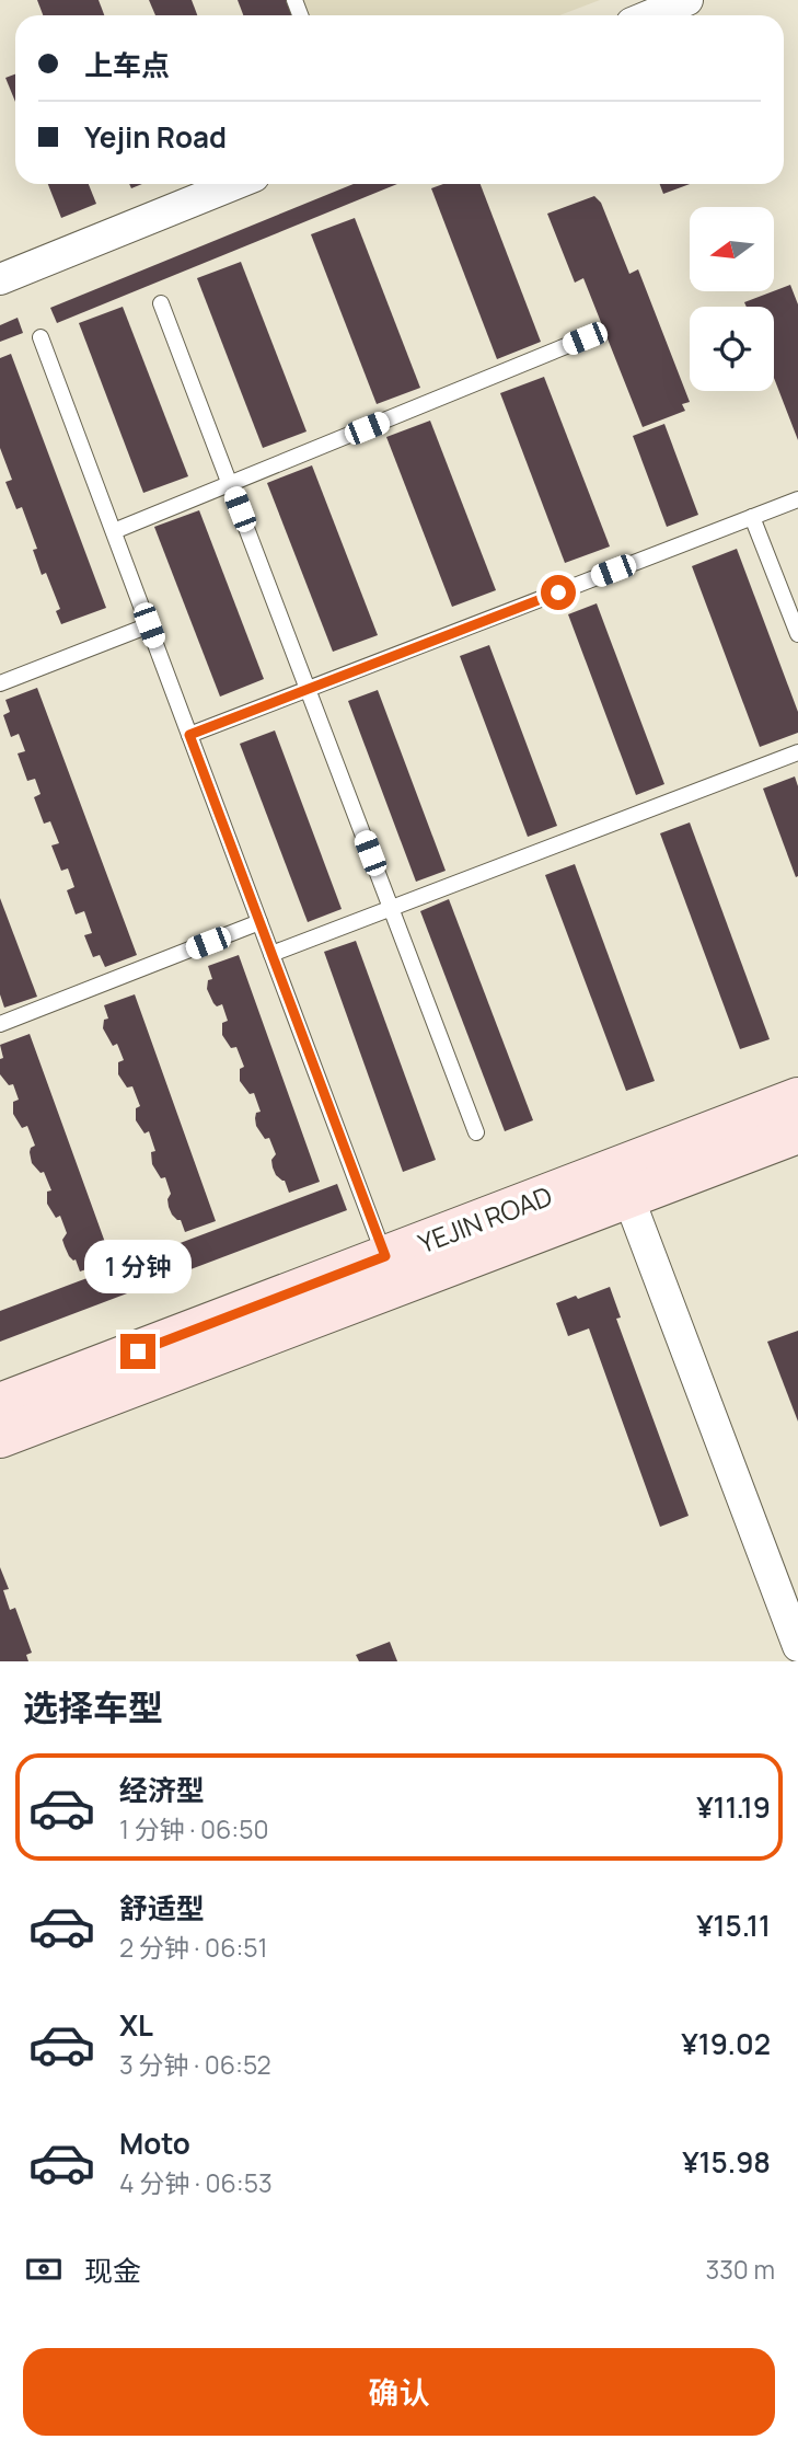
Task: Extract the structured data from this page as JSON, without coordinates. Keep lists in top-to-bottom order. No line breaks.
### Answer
{"streets":{"street":["YEJIN ROAD"]},"north":"left","page":{"banner":["上车点","Yejin Road"],"bubble":"1 分钟","heading":"选择车型","list":[{"name":"经济型","note":"1 分钟 · 06:50","value":"¥11.19"},{"name":"舒适型","note":"2 分钟 · 06:51","value":"¥15.11"},{"name":"XL","note":"3 分钟 · 06:52","value":"¥19.02"},{"name":"Moto","note":"4 分钟 · 06:53","value":"¥15.98"}],"pay":["现金","330 m"],"buttons":"确认"}}
